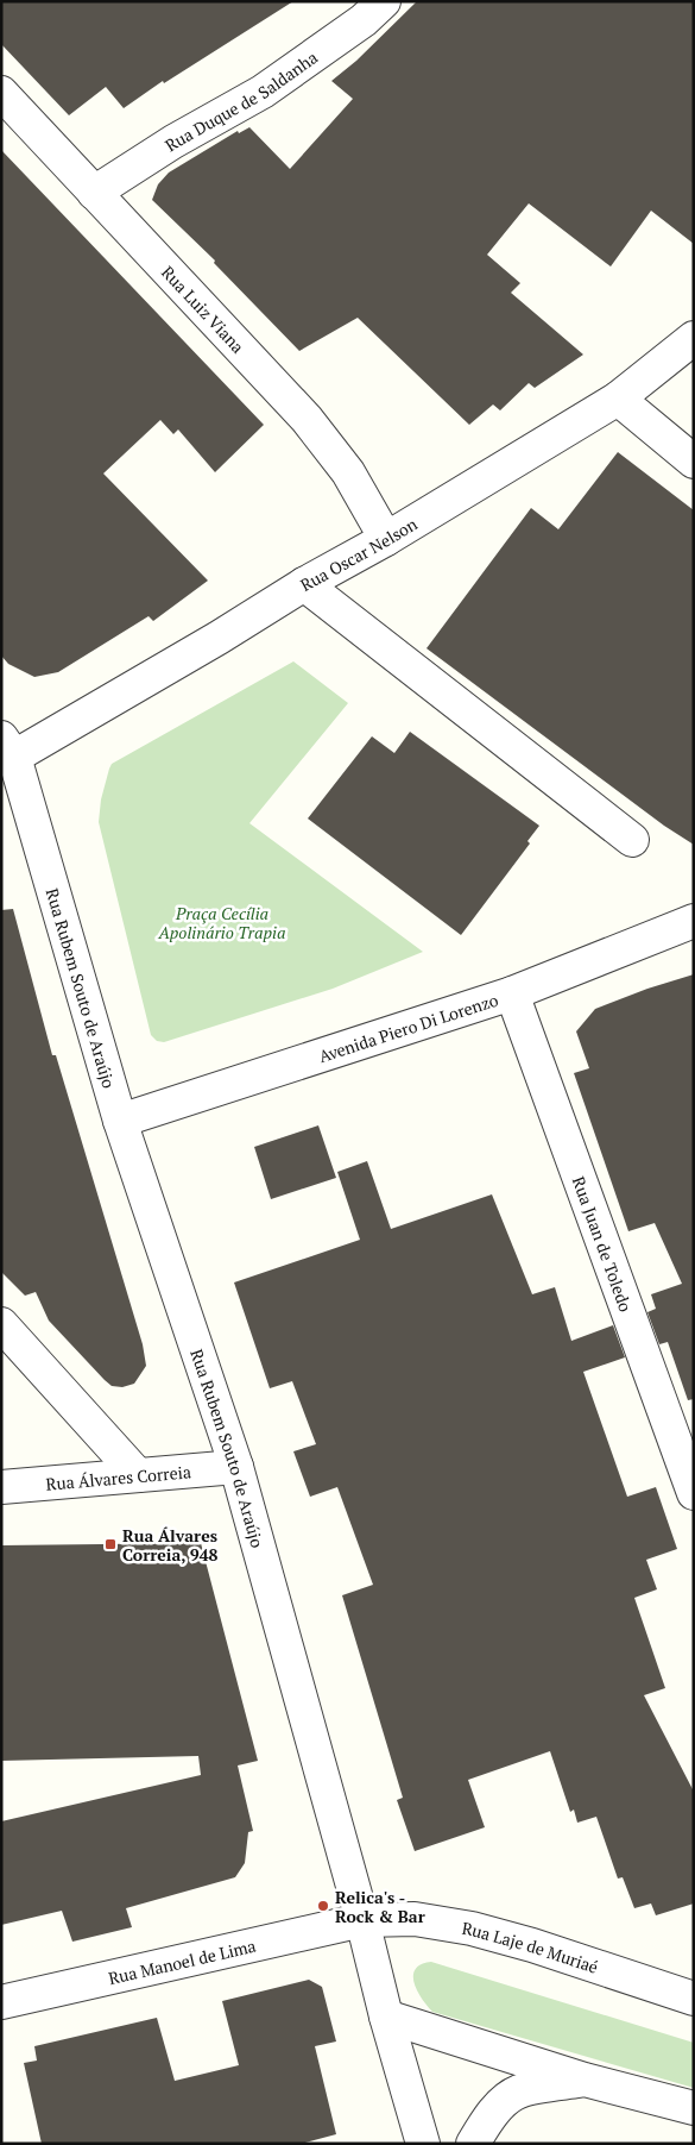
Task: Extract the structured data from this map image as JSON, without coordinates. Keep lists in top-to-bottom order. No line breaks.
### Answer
{"streets":{"street":["Rua Duque de Saldanha","Rua Luiz Viana","Rua Oscar Nelson","Rua Rubem Souto de Araújo","Avenida Piero Di Lorenzo","Rua Juan de Toledo","Rua Álvares Correia","Rua Laje de Muriaé","Rua Manoel de Lima"]},"crossings":[["Rua Duque de Saldanha","Rua Luiz Viana"],["Rua Luiz Viana","Rua Oscar Nelson"],["Rua Oscar Nelson","Rua Rubem Souto de Araújo"],["Rua Rubem Souto de Araújo","Avenida Piero Di Lorenzo"],["Rua Rubem Souto de Araújo","Rua Álvares Correia"],["Rua Rubem Souto de Araújo","Rua Laje de Muriaé"],["Rua Rubem Souto de Araújo","Rua Manoel de Lima"],["Avenida Piero Di Lorenzo","Rua Juan de Toledo"],["Rua Laje de Muriaé","Rua Manoel de Lima"]],"parks":["Praça Cecília Apolinário Trapia"],"places":{"transit":["Rua Álvares Correia, 948"],"other":["Relica's - Rock & Bar"]}}
